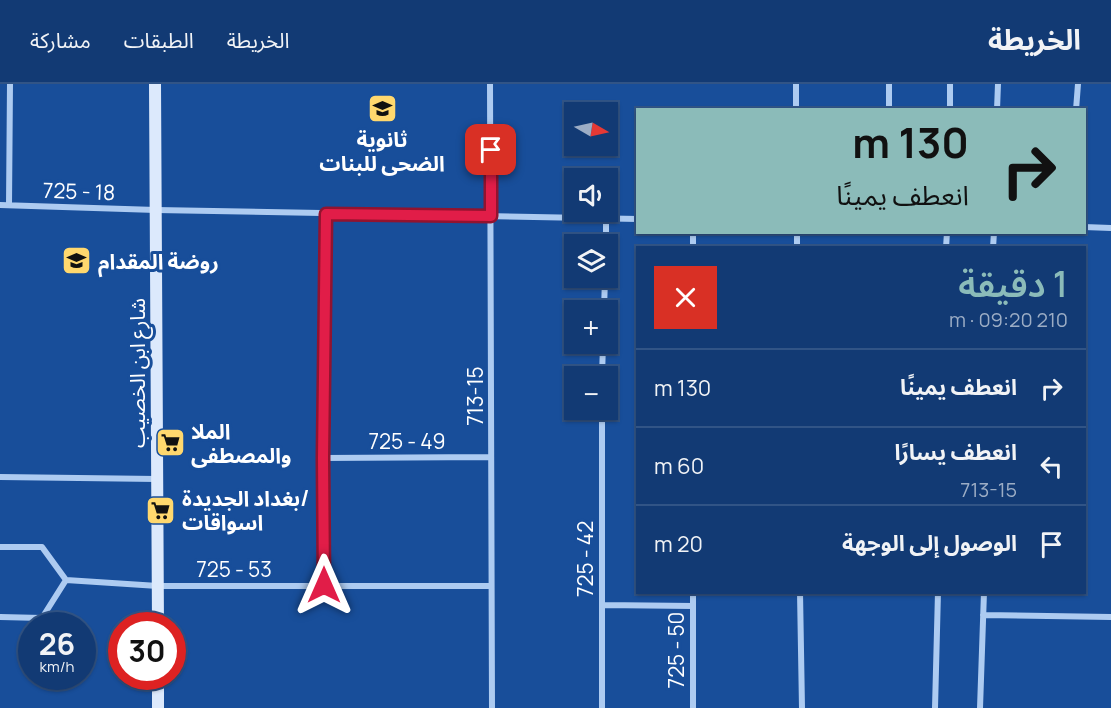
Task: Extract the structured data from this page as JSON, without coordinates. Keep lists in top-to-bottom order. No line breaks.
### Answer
{"streets":{"street":["725 - 18","شارع ابن الخصيب","713-15","725 - 49","725 - 42","725 - 53","725 - 50"]},"crossings":[["725 - 18","شارع ابن الخصيب"],["725 - 18","713-15"],["شارع ابن الخصيب","725 - 53"],["713-15","725 - 49"],["713-15","725 - 53"]],"places":{"school or university":["ثانوية الضحى للبنات","روضة المقدام"],"supermarket":["الملا والمصطفى","بغداد الجديدة/ اسواقات"]},"north":"right","page":{"header":"الخريطة","nav":["الخريطة","الطبقات","مشاركة"],"map_buttons":["+","−"],"turn":["130 m","انعطف يمينًا"],"heading":["1 دقيقة","210 m · 09:20"],"list":[{"name":"انعطف يمينًا","value":"130 m"},{"name":"انعطف يسارًا","note":"713-15","value":"60 m"},{"name":"الوصول إلى الوجهة","value":"20 m"}],"speed":"26 km/h","limit":"30"}}
